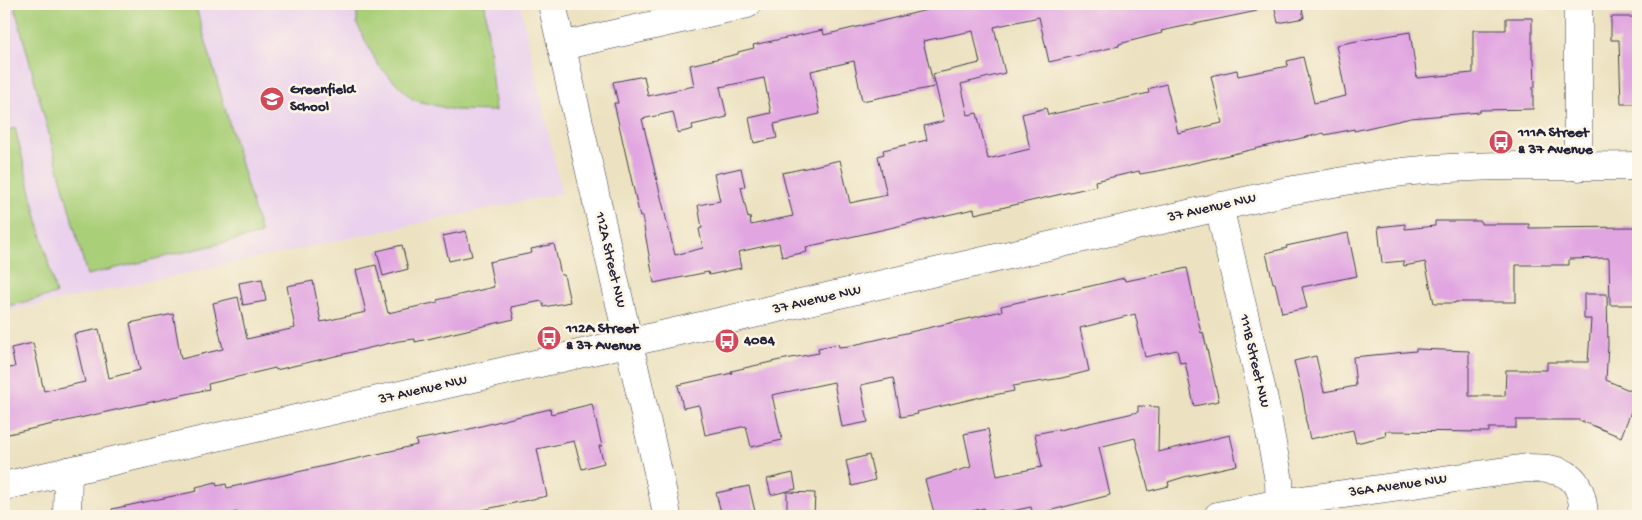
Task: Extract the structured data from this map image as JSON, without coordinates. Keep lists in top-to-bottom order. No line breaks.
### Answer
{"streets":{"street":["37 Avenue NW","112A Street NW","111B Street NW","36A Avenue NW"]},"crossings":[["37 Avenue NW","112A Street NW"],["37 Avenue NW","111B Street NW"],["111B Street NW","36A Avenue NW"]],"places":{"school or university":["Greenfield School"],"bus stop":["111A Street & 37 Avenue","112A Street & 37 Avenue","4084"]}}
